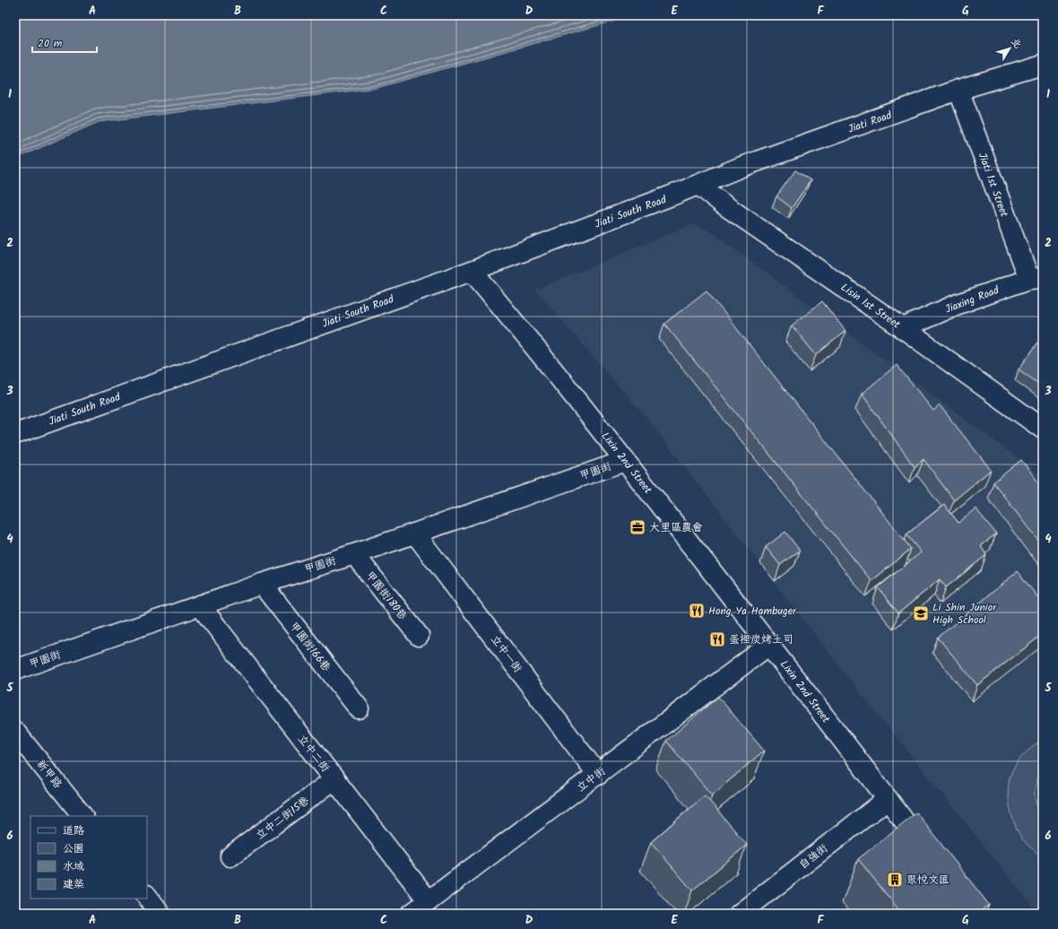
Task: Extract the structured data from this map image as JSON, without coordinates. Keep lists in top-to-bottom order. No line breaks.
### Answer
{"streets":{"street":["Jiati Road","Jiati 1st Street","Jiati South Road","Jiaxing Road","Lisin 1st Street","Lixin 2nd Street","甲園街","甲園街180巷","甲園街166巷","立中一街","立中二街","新甲路","立中街","立中二街15巷","自強街"]},"crossings":[["Jiati Road","Jiati 1st Street"],["Jiati Road","Jiati South Road"],["Jiati Road","Lisin 1st Street"],["Jiati 1st Street","Jiaxing Road"],["Jiati South Road","Lisin 1st Street"],["Jiati South Road","Lixin 2nd Street"],["Jiaxing Road","Lisin 1st Street"],["Lixin 2nd Street","甲園街"],["Lixin 2nd Street","立中街"],["Lixin 2nd Street","自強街"],["甲園街","甲園街180巷"],["甲園街","甲園街166巷"],["甲園街","立中一街"],["甲園街","立中二街"],["立中一街","立中街"],["立中二街","立中街"],["立中二街","立中二街15巷"]],"places":{"office":["大里區農會"],"restaurant":["Hong Ya Hambuger","蛋裡炭烤土司"],"school or university":["Li Shin Junior High School"],"building":["聚悅文匯"]},"legend":["道路","公園","水域","建築"],"scale_bar":"20 m","north":"top right","grid":{"columns":["A","B","C","D","E","F","G"],"rows":["1","2","3","4","5","6"]}}
